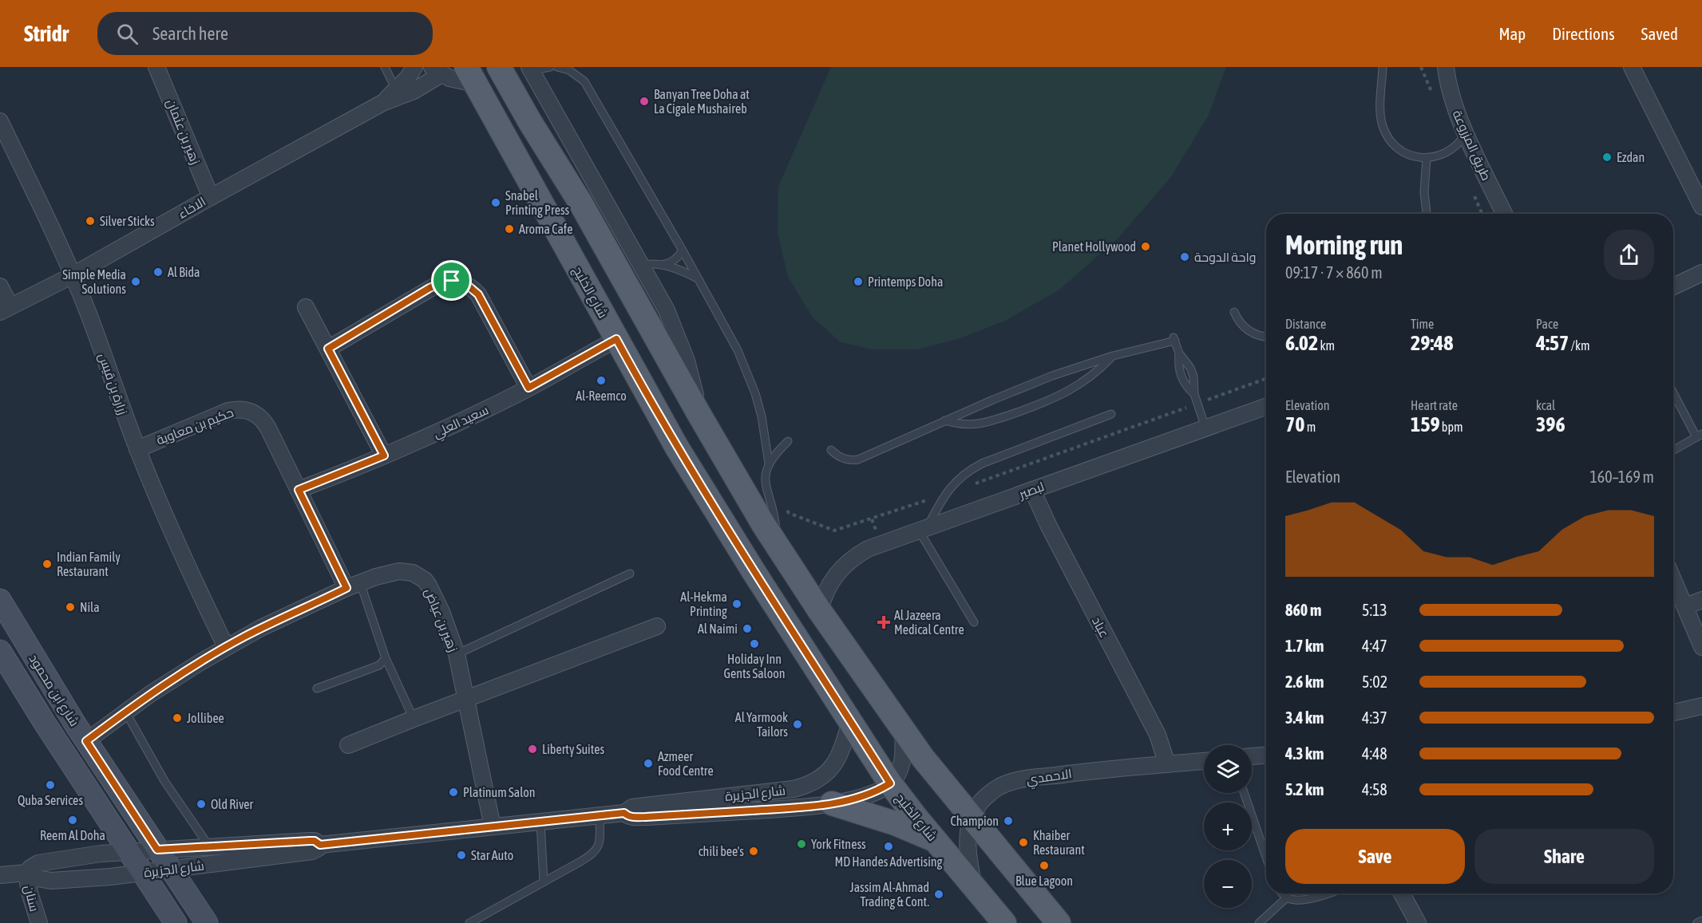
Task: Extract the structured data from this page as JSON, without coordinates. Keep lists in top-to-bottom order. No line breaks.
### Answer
{"streets":{"main road":["شارع الخليج"],"street":["زهير بن عثمان","طريق المزروعة","الاخاء","زرارة بن قيس","سعيد العلي","حكيم بن معاوية","لبصير","زهير بن عياض","عباد","شارع ابن محمود","الاحمدي","شارع الجزيرة","سنان"]},"crossings":[["زهير بن عثمان","الاخاء"],["الاخاء","شارع الخليج"],["الاخاء","زرارة بن قيس"],["شارع الخليج","سعيد العلي"],["شارع الخليج","الاحمدي"],["شارع الخليج","شارع الجزيرة"],["زرارة بن قيس","حكيم بن معاوية"],["سعيد العلي","حكيم بن معاوية"],["حكيم بن معاوية","زهير بن عياض"],["لبصير","عباد"],["زهير بن عياض","شارع الجزيرة"],["عباد","الاحمدي"],["شارع ابن محمود","شارع الجزيرة"],["شارع الجزيرة","سنان"]],"places":{"other":["Banyan Tree Doha at La Cigale Mushaireb","Ezdan","Snabel Printing Press","Silver Sticks","Aroma Cafe","Planet Hollywood","واحة الدوحة","Al Bida","Simple Media Solutions","Printemps Doha","Al-Reemco","Indian Family Restaurant","Al-Hekma Printing","Nila","Al Naimi","Holiday Inn Gents Saloon","Jollibee","Al Yarmook Tailors","Liberty Suites","Azmeer Food Centre","Quba Services","Platinum Salon","Old River","Reem Al Doha","Champion","Khaiber Restaurant","York Fitness","MD Handes Advertising","chili bee's","Star Auto","Blue Lagoon","Jassim Al-Ahmad Trading & Cont."],"health":["Al Jazeera Medical Centre"]},"page":{"header":"Stridr","search":"Search here","nav":["Map","Directions","Saved"],"heading":["Morning run","09:17 · 7 × 860 m"],"stats":[["Distance","6.02 km"],["Time","29:48"],["Pace","4:57 /km"],["Elevation","70 m"],["Heart rate","159 bpm"],["kcal","396"]],"chart":["Elevation","160–169 m"],"list":[{"name":"860 m","note":"5:13"},{"name":"1.7 km","note":"4:47"},{"name":"2.6 km","note":"5:02"},{"name":"3.4 km","note":"4:37"},{"name":"4.3 km","note":"4:48"},{"name":"5.2 km","note":"4:58"}],"map_buttons":["+","−"],"buttons":["Save","Share"]}}
